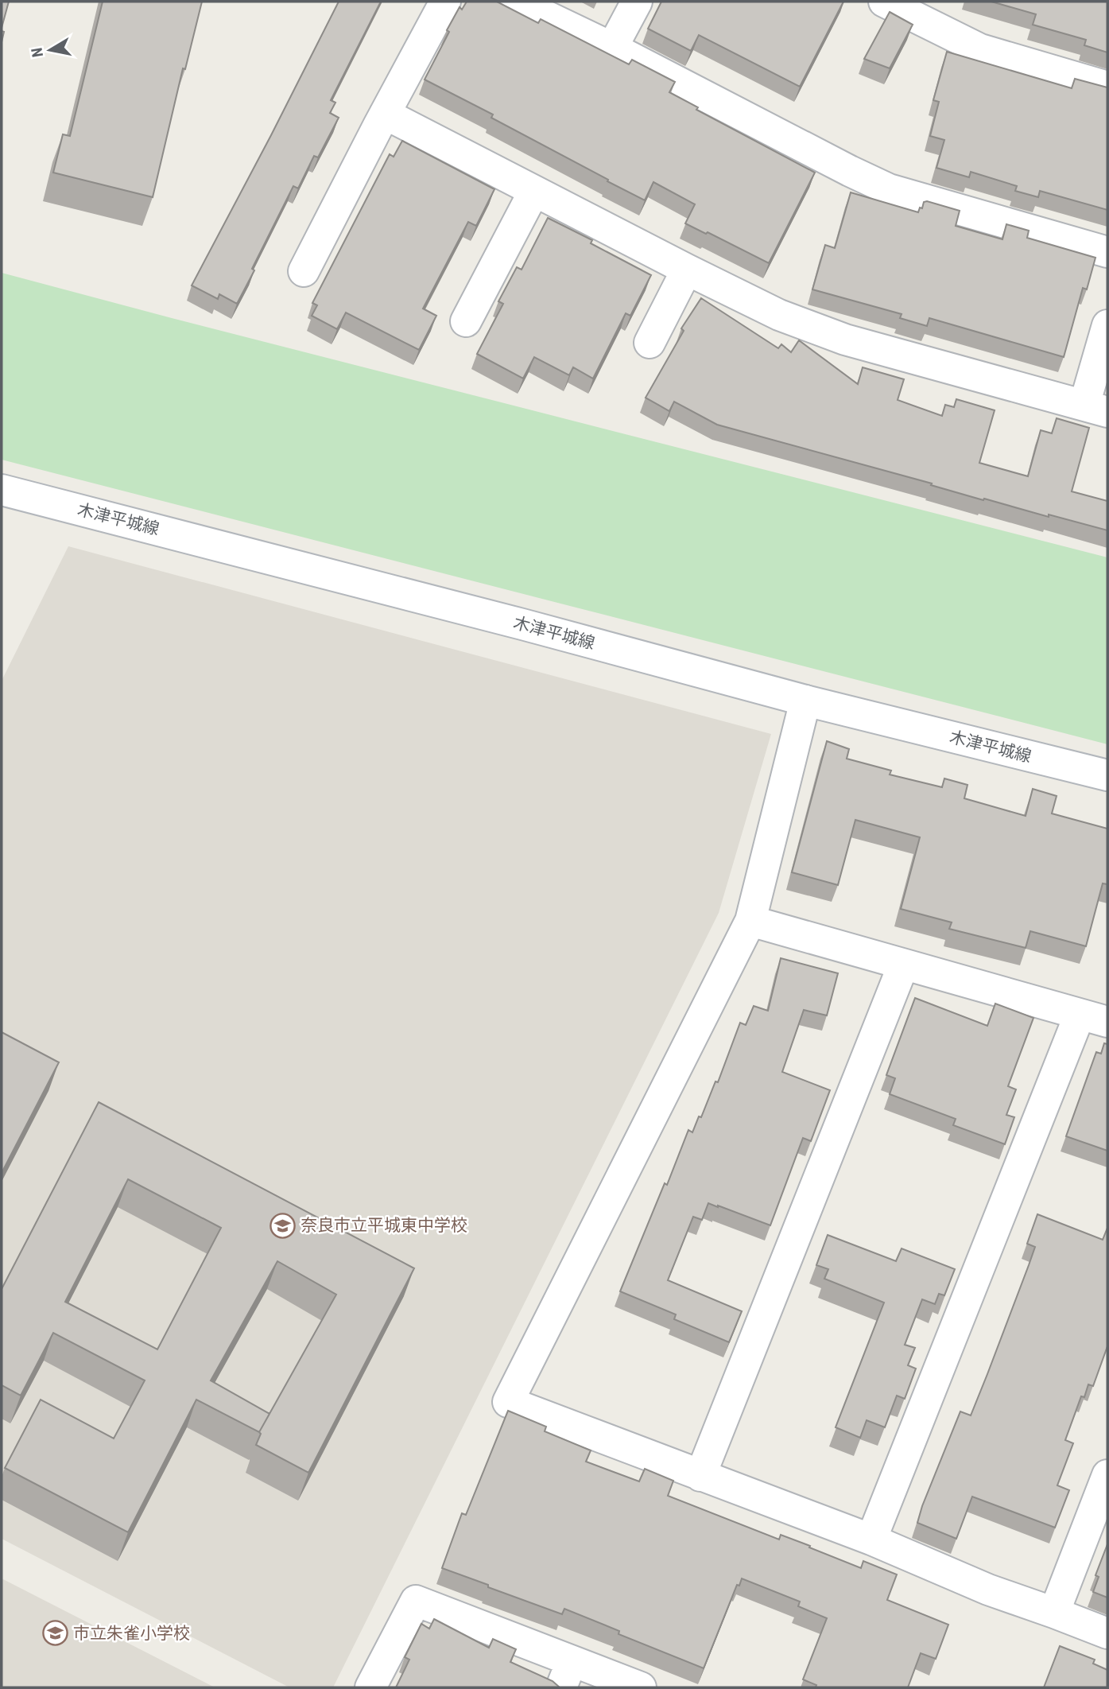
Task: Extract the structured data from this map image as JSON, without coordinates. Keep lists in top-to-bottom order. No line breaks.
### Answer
{"streets":{"street":["木津平城線"]},"places":{"school or university":["奈良市立平城東中学校","市立朱雀小学校"]},"north":"left"}
